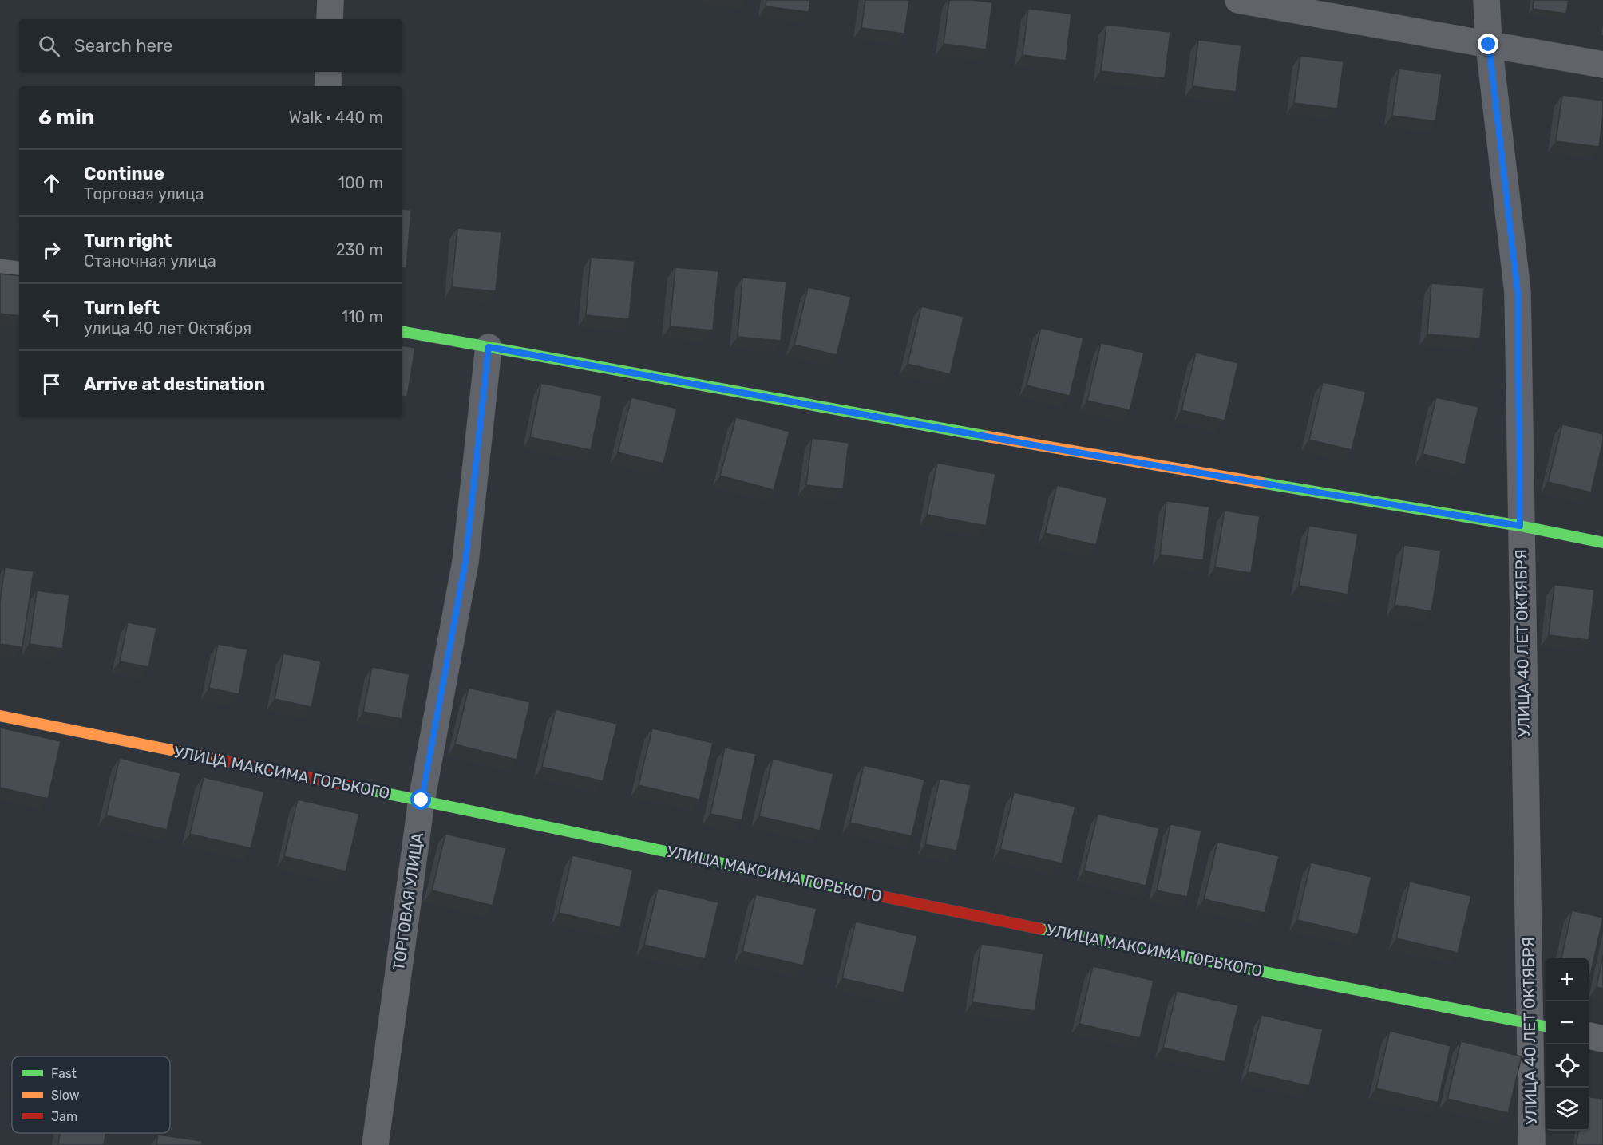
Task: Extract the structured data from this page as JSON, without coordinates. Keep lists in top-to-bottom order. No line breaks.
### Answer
{"streets":{"street":["УЛИЦА 40 ЛЕТ ОКТЯБРЯ","УЛИЦА МАКСИМА ГОРЬКОГО","ТОРГОВАЯ УЛИЦА"]},"crossings":[["УЛИЦА 40 ЛЕТ ОКТЯБРЯ","УЛИЦА МАКСИМА ГОРЬКОГО"],["УЛИЦА МАКСИМА ГОРЬКОГО","ТОРГОВАЯ УЛИЦА"]],"legend":["Fast","Slow","Jam"],"page":{"search":"Search here","heading":["6 min","Walk · 440 m"],"list":[["Continue","Торговая улица","100 m"],["Turn right","Станочная улица","230 m"],["Turn left","улица 40 лет Октября","110 m"],"Arrive at destination"],"map_buttons":["+","−"]}}
